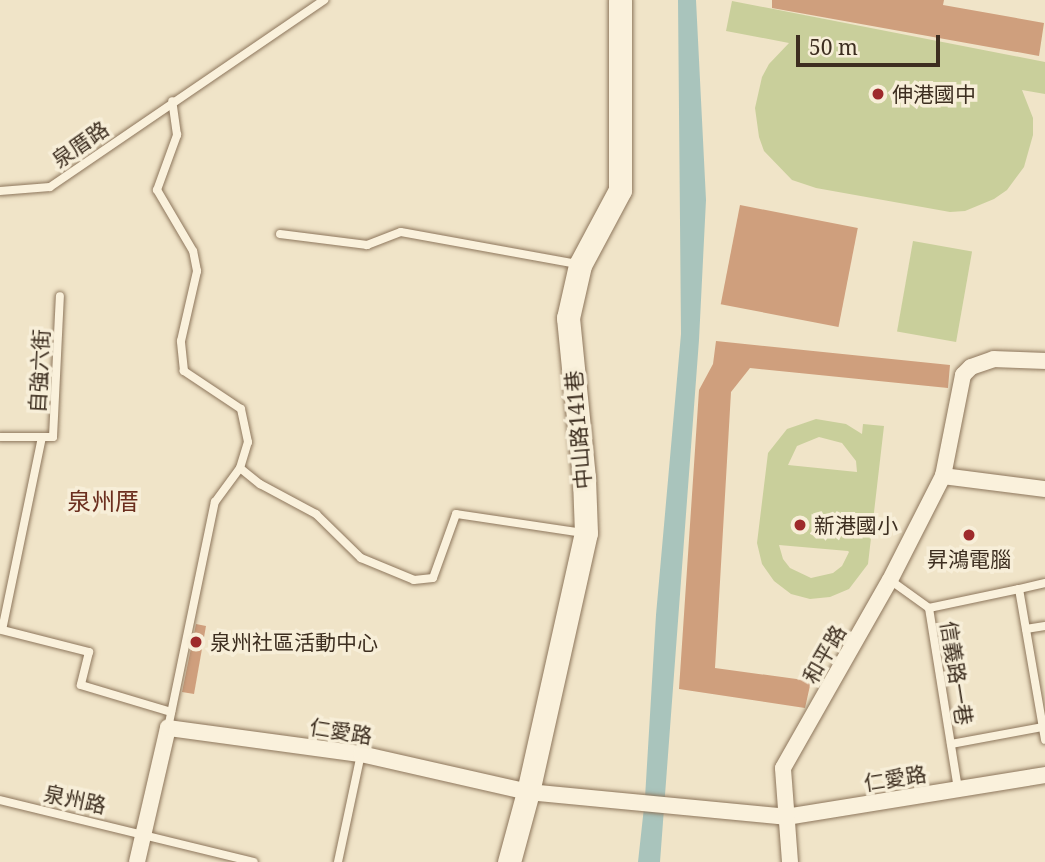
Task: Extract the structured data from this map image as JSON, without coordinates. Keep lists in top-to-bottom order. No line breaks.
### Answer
{"streets":{"street":["中山路141巷","和平路","仁愛路"],"lane":["泉厝路","自強六街","信義路一巷","泉州路"]},"crossings":[["中山路141巷","仁愛路"],["和平路","仁愛路"],["信義路一巷","仁愛路"]],"districts":["泉州厝"],"places":["伸港國中","新港國小","昇鴻電腦","泉州社區活動中心"],"scale_bar":"50 m"}
